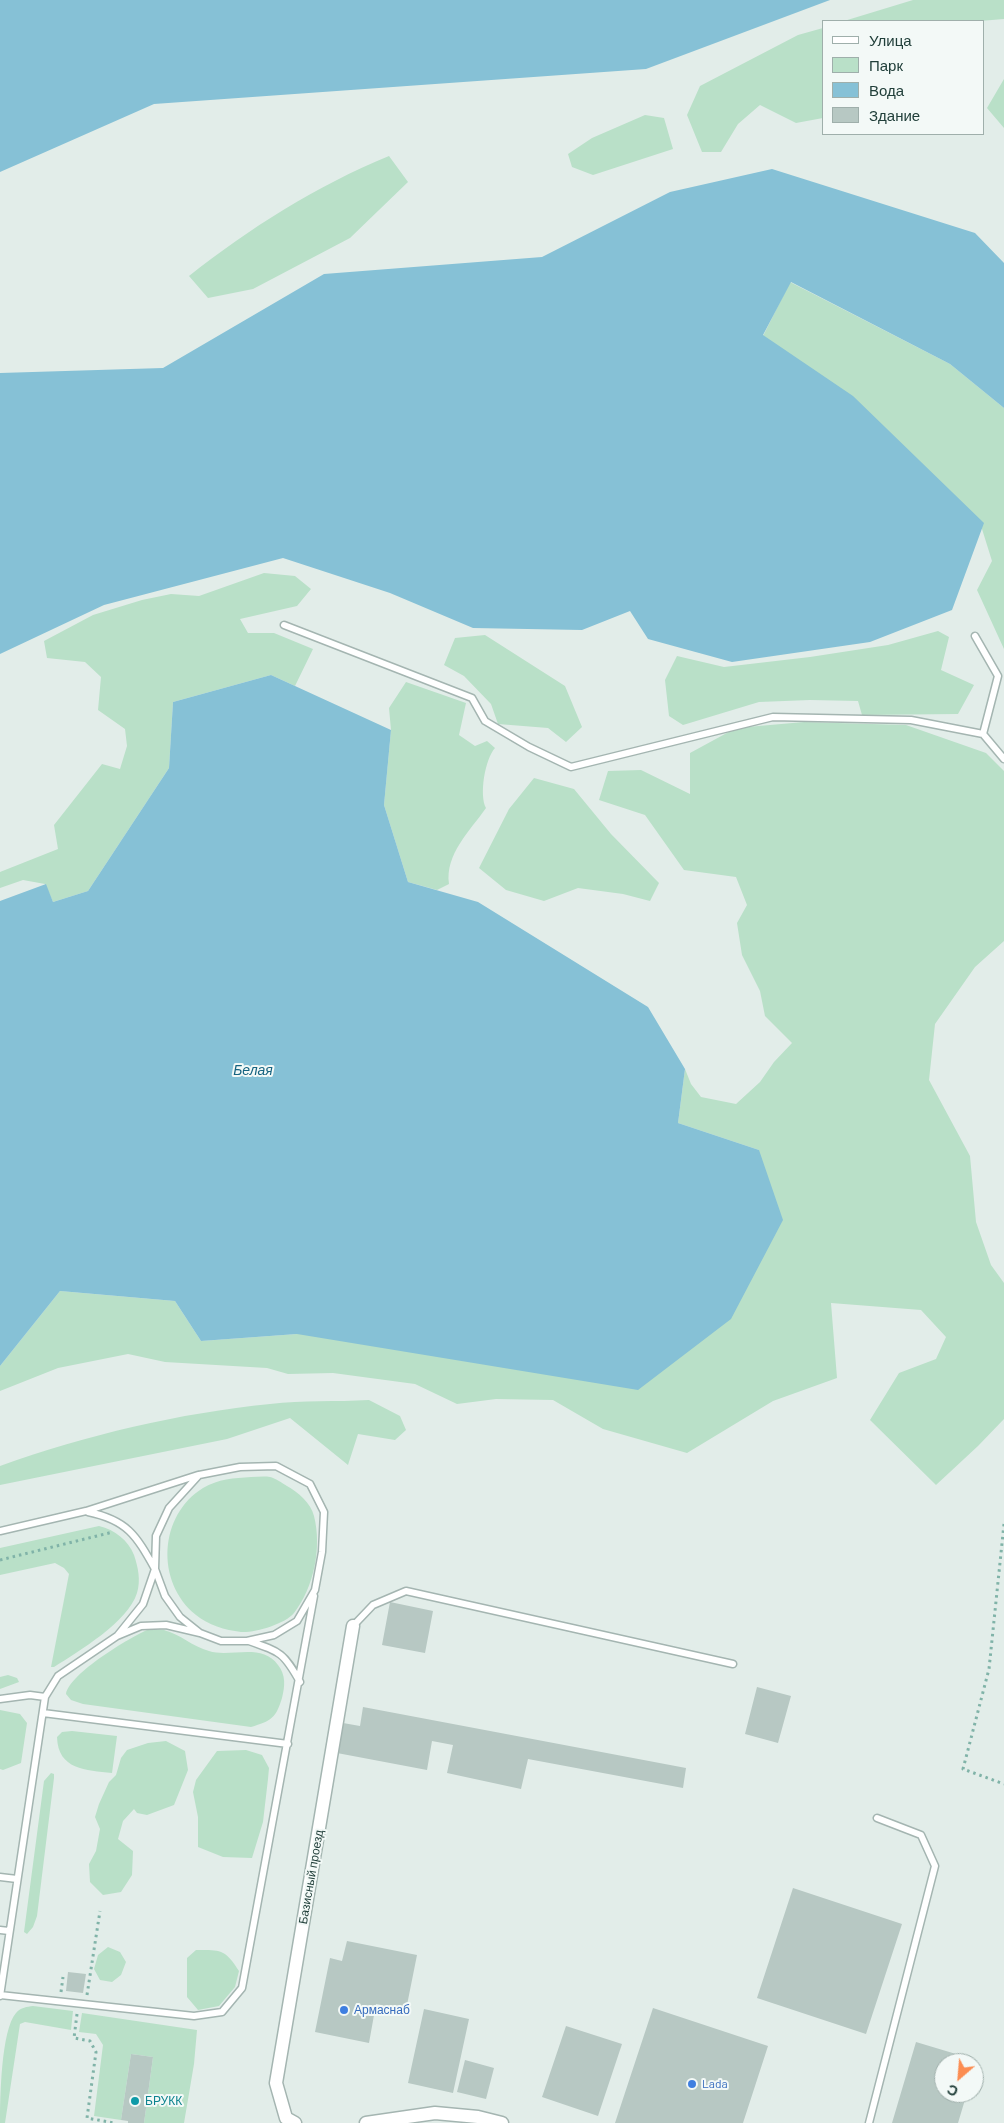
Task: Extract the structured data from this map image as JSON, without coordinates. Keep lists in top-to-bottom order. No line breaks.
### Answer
{"streets":{"street":["Базисный проезд"]},"water":["Белая"],"places":["Армаснаб","Lada","БРУКК"],"legend":["Улица","Парк","Вода","Здание"],"north":"bottom left"}
